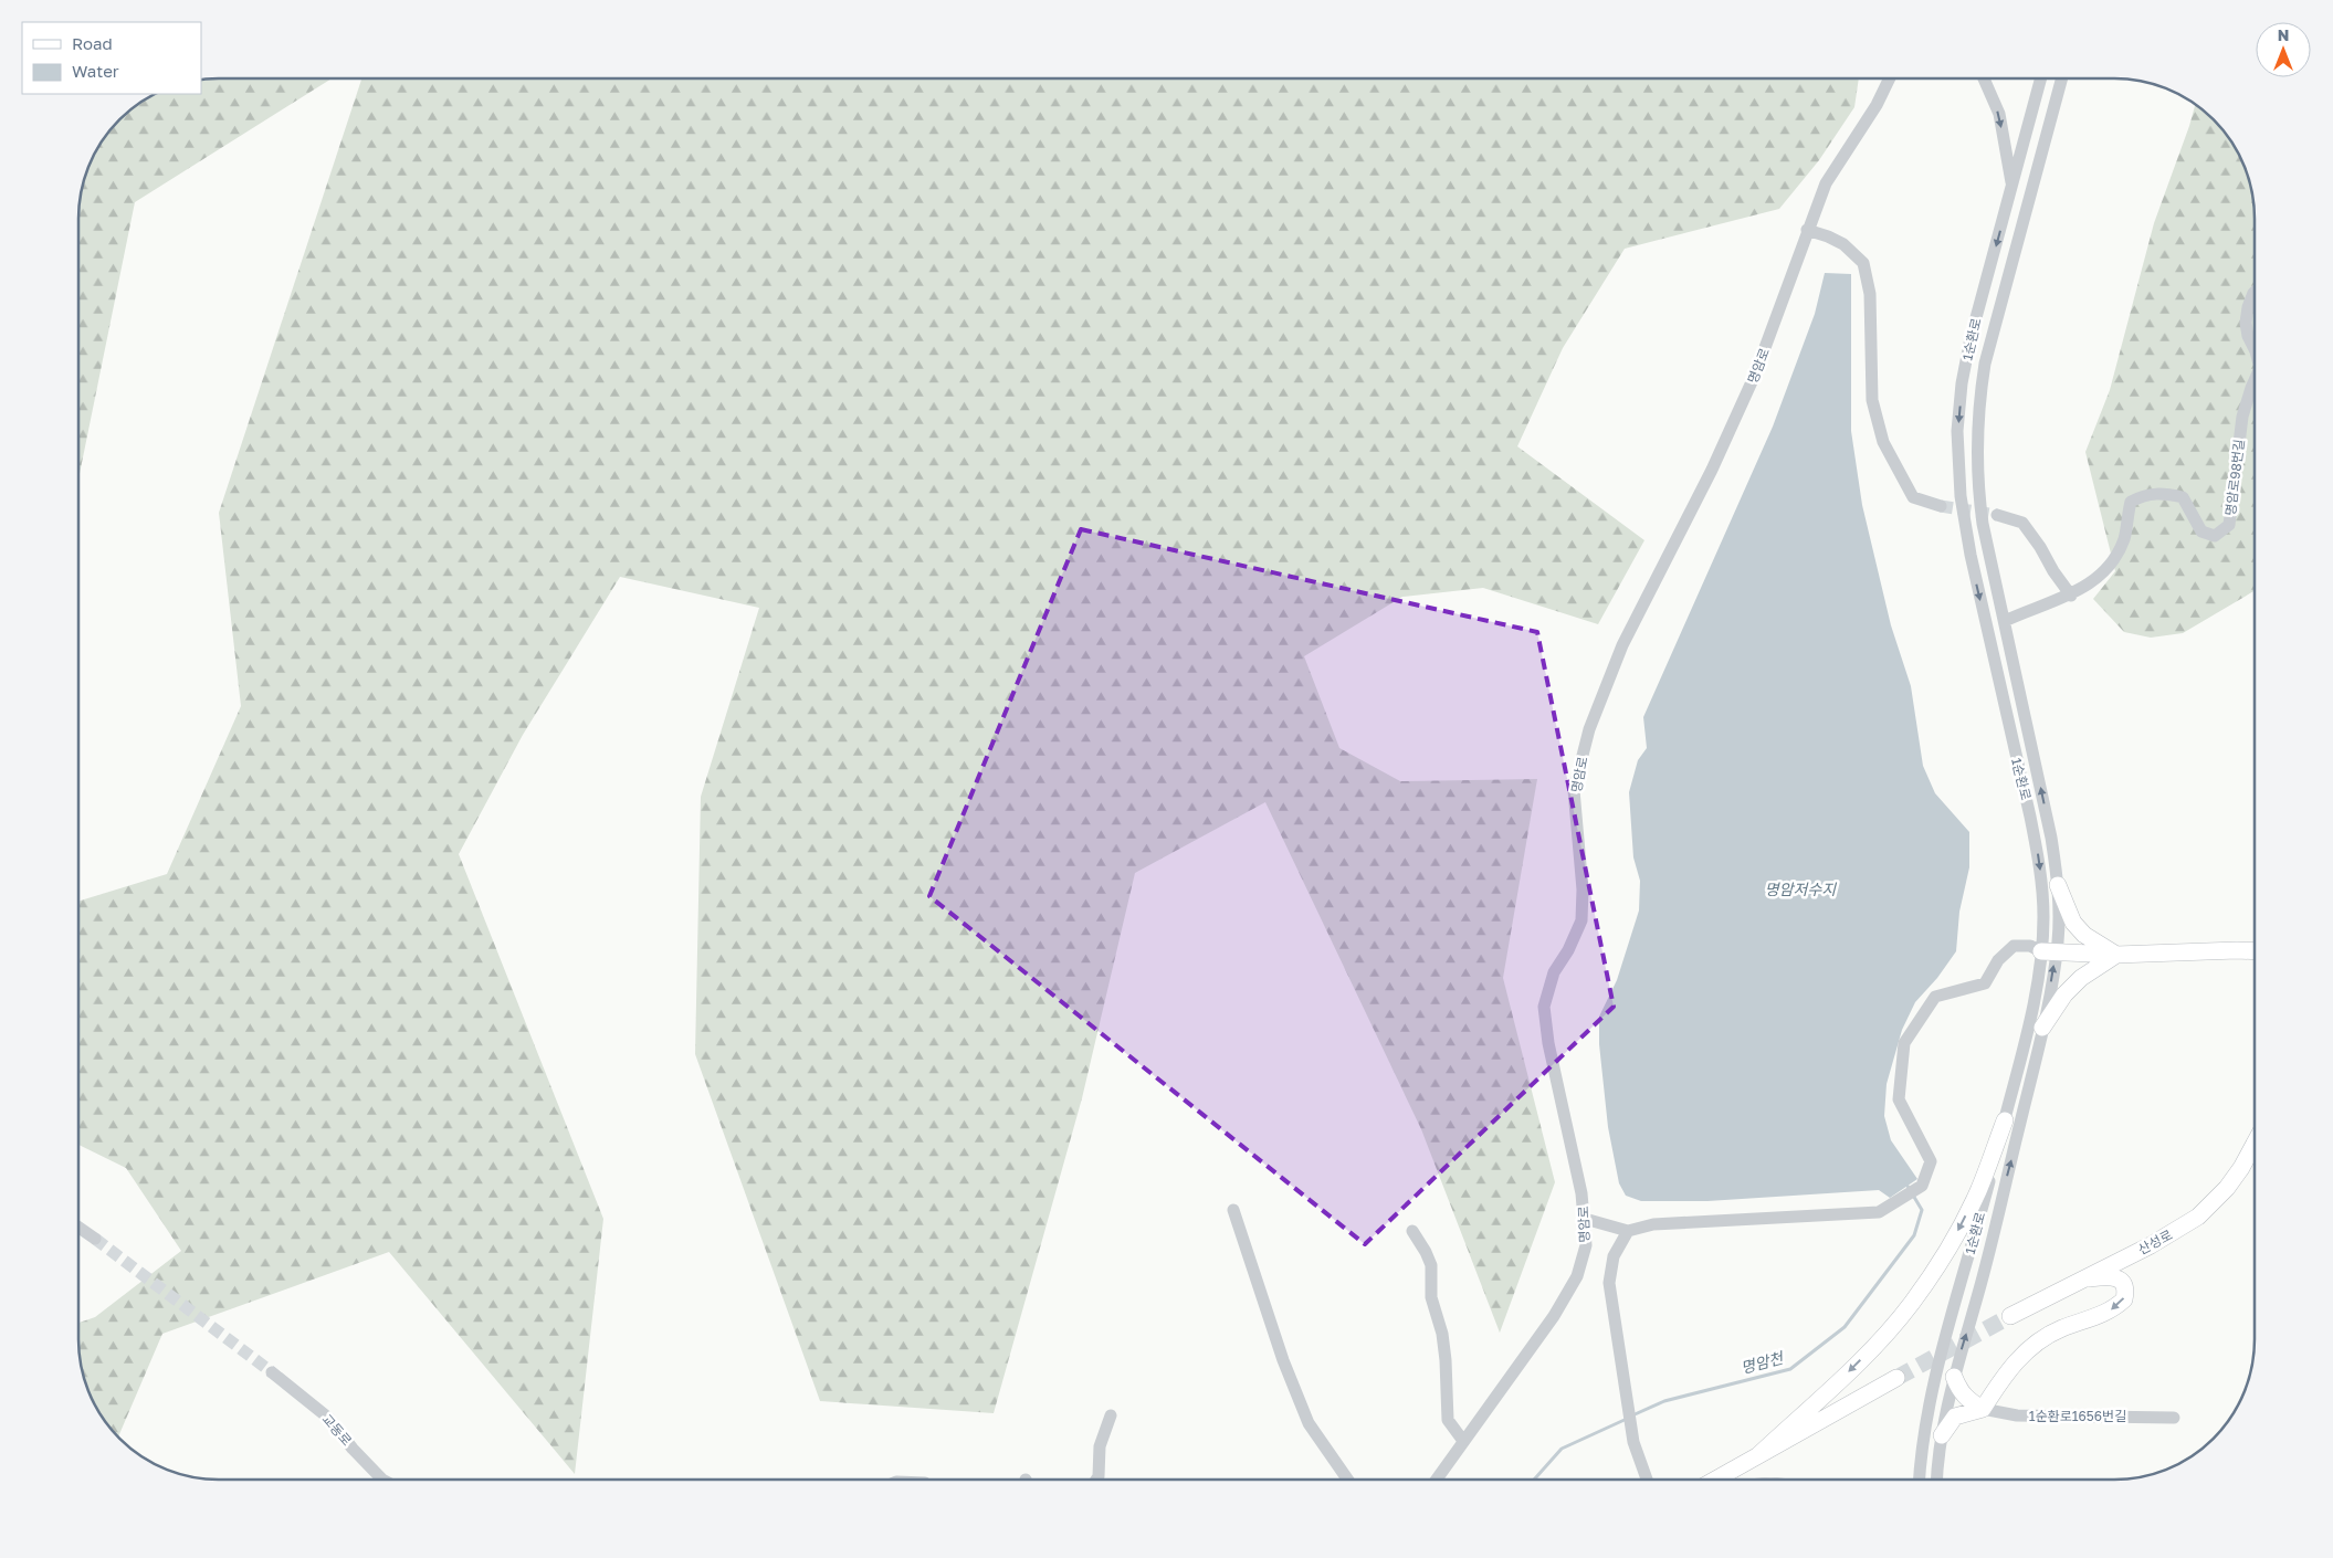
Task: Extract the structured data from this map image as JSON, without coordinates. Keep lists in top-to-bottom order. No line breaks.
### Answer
{"streets":{"main road":["산성로"],"street":["1순환로","명암로","명암로98번길","1순환로1656번길","교동로"]},"water":["명암저수지","명암천"],"legend":["Road","Water"],"north":"top"}
